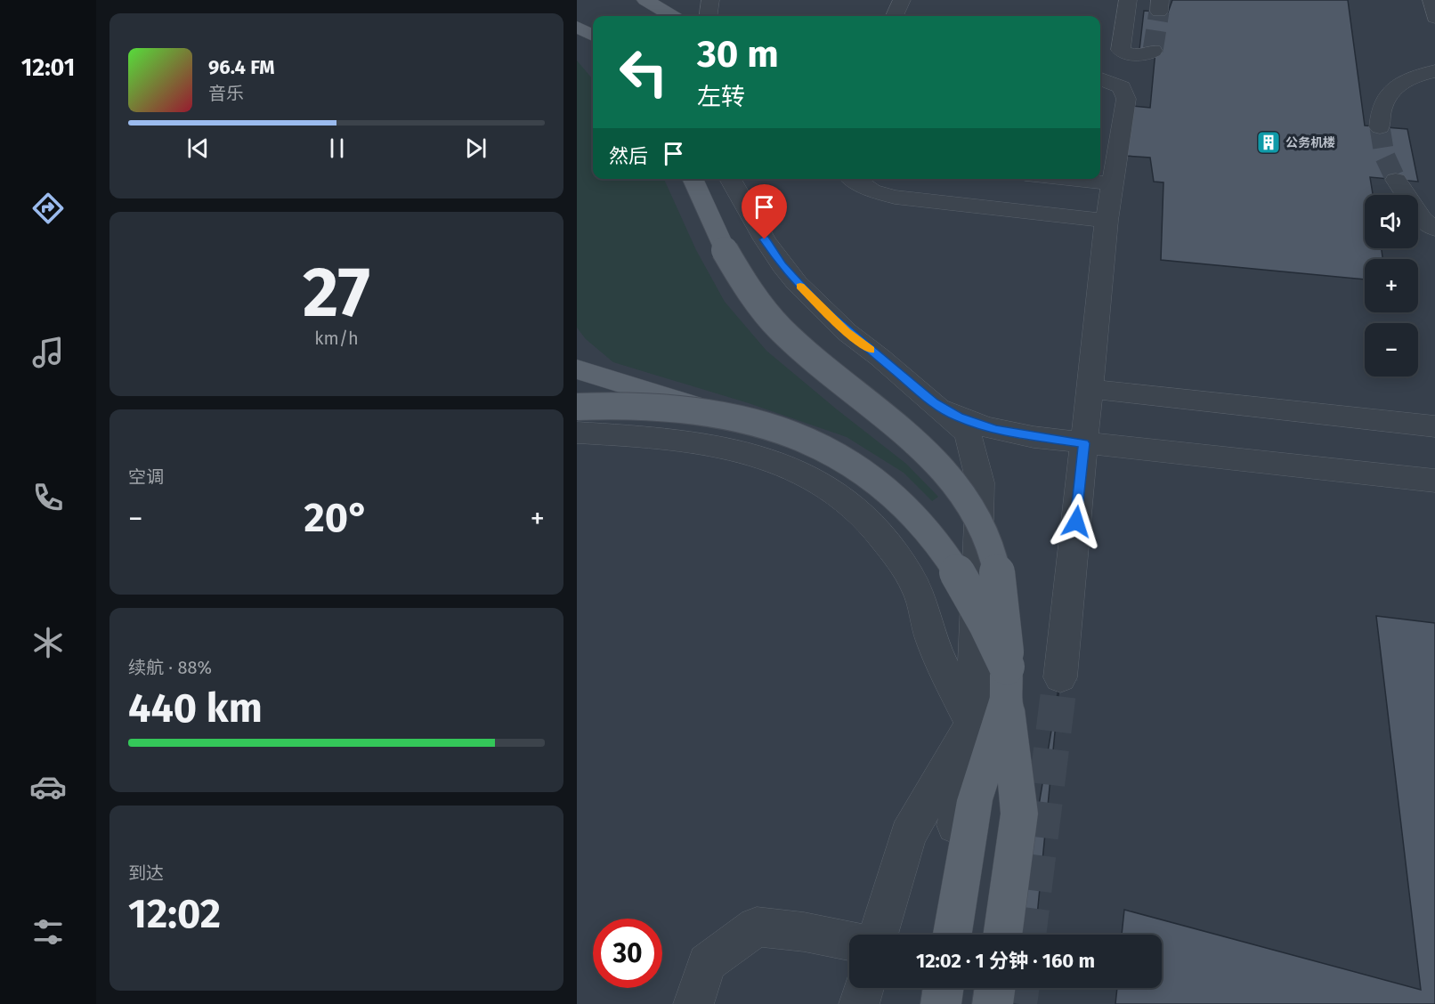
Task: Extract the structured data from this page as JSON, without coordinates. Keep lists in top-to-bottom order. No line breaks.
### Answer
{"places":{"building":["公务机楼"]},"page":{"tabs":"12:01","turn":["30 m","左转"],"song":["96.4 FM","音乐"],"then":"然后","map_buttons":["+","−"],"tile":[["27","km/h"],"空调",["续航 · 88%","440 km"],["到达","12:02"]],"heat":["−","20°","+"],"limit":"30","trip":"12:02 · 1 分钟 · 160 m"}}
